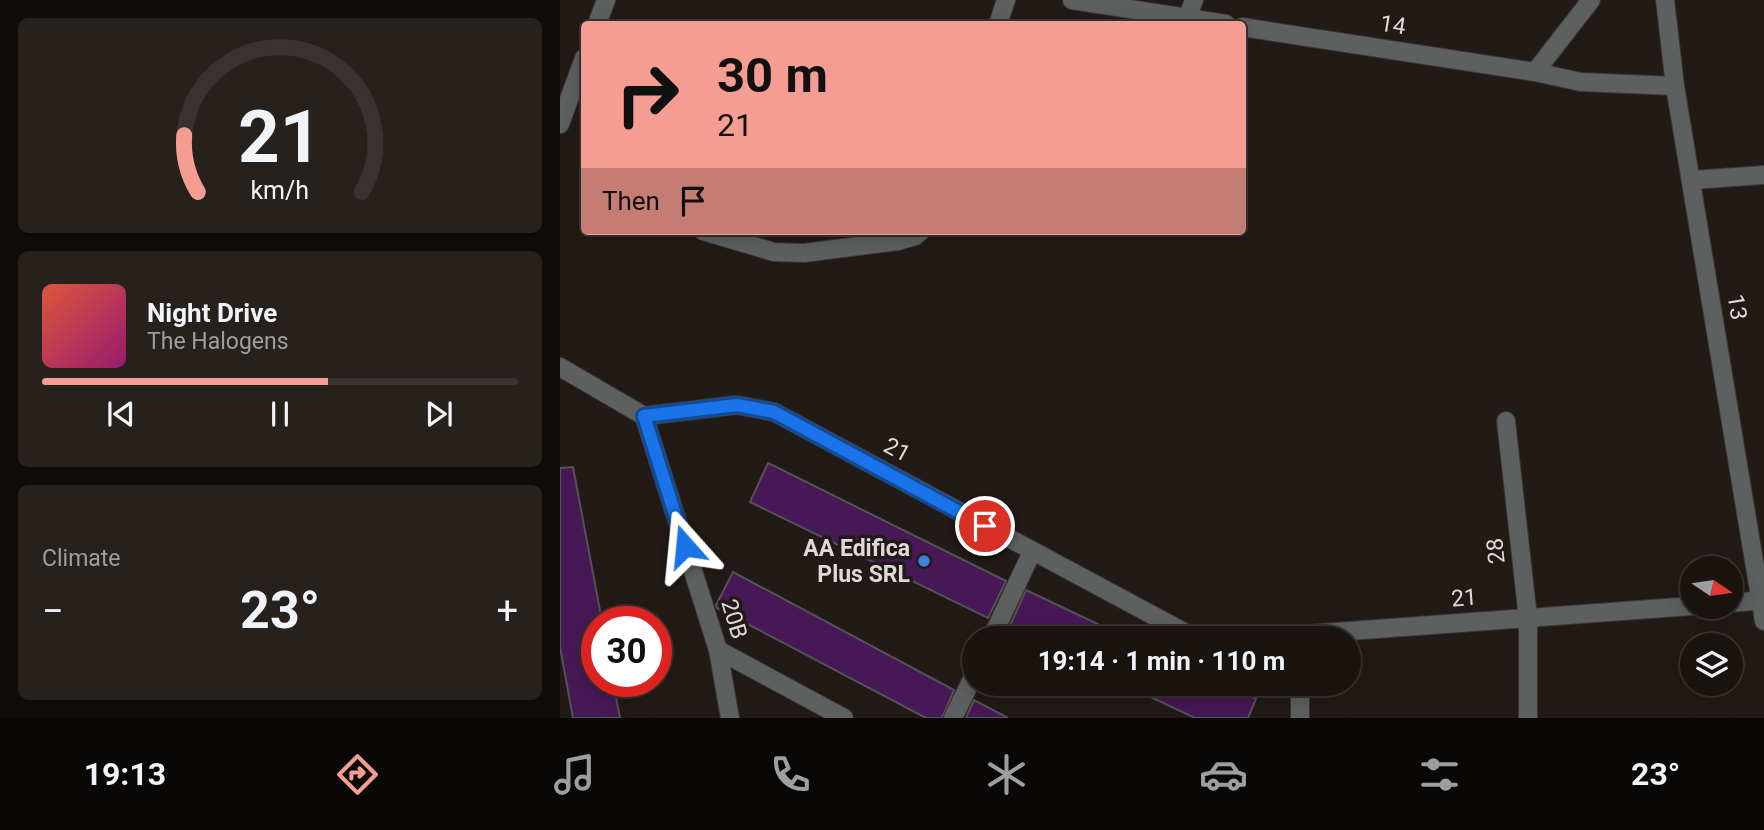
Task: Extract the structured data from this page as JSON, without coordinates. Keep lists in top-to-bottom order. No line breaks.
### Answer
{"streets":{"street":["14","13","21","28","20B"]},"crossings":[["14","13"],["21","28"],["21","20B"]],"places":["AA Edifica Plus SRL"],"north":"right","page":{"turn":["30 m","21"],"then":"Then","song":["Night Drive","The Halogens"],"tile":"Climate","heat":["−","23°","+"],"limit":"30","trip":"19:14 · 1 min · 110 m","tabs":["19:13","23°"],"gauge":["21","km/h"]}}
